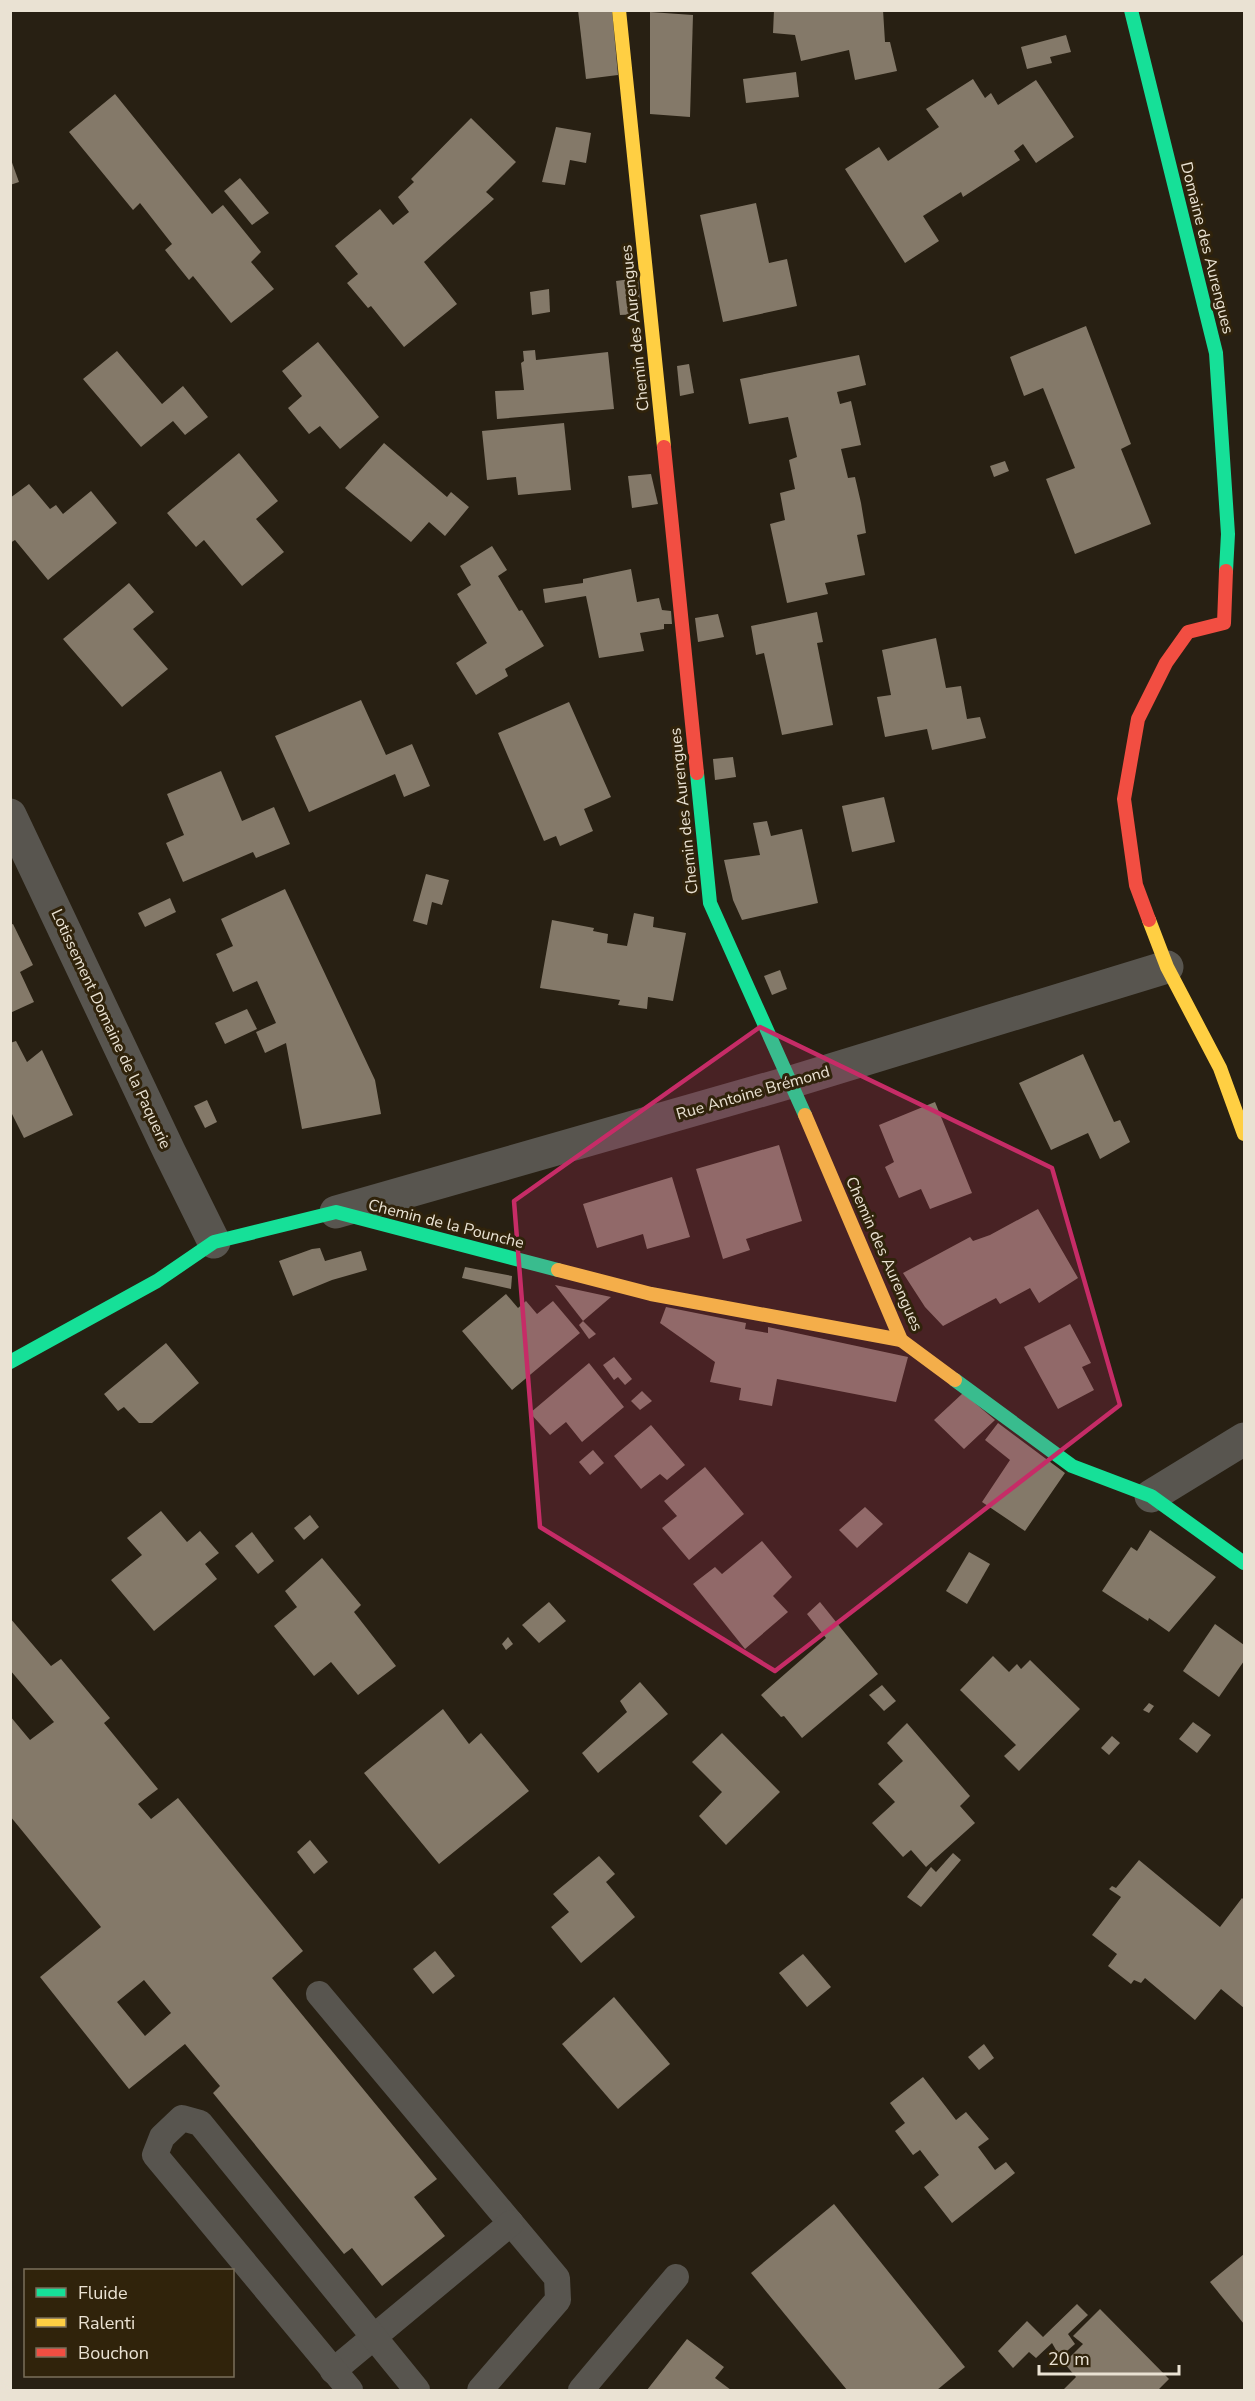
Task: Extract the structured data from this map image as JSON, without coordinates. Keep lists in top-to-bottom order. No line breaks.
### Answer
{"streets":{"street":["Domaine des Aurengues","Chemin des Aurengues","Lotissement Domaine de la Paquerie","Rue Antoine Brémond","Chemin de la Pounche"]},"crossings":[["Chemin des Aurengues","Rue Antoine Brémond"],["Chemin des Aurengues","Chemin de la Pounche"],["Lotissement Domaine de la Paquerie","Chemin de la Pounche"],["Rue Antoine Brémond","Chemin de la Pounche"]],"legend":["Fluide","Ralenti","Bouchon"],"scale_bar":"20 m"}
